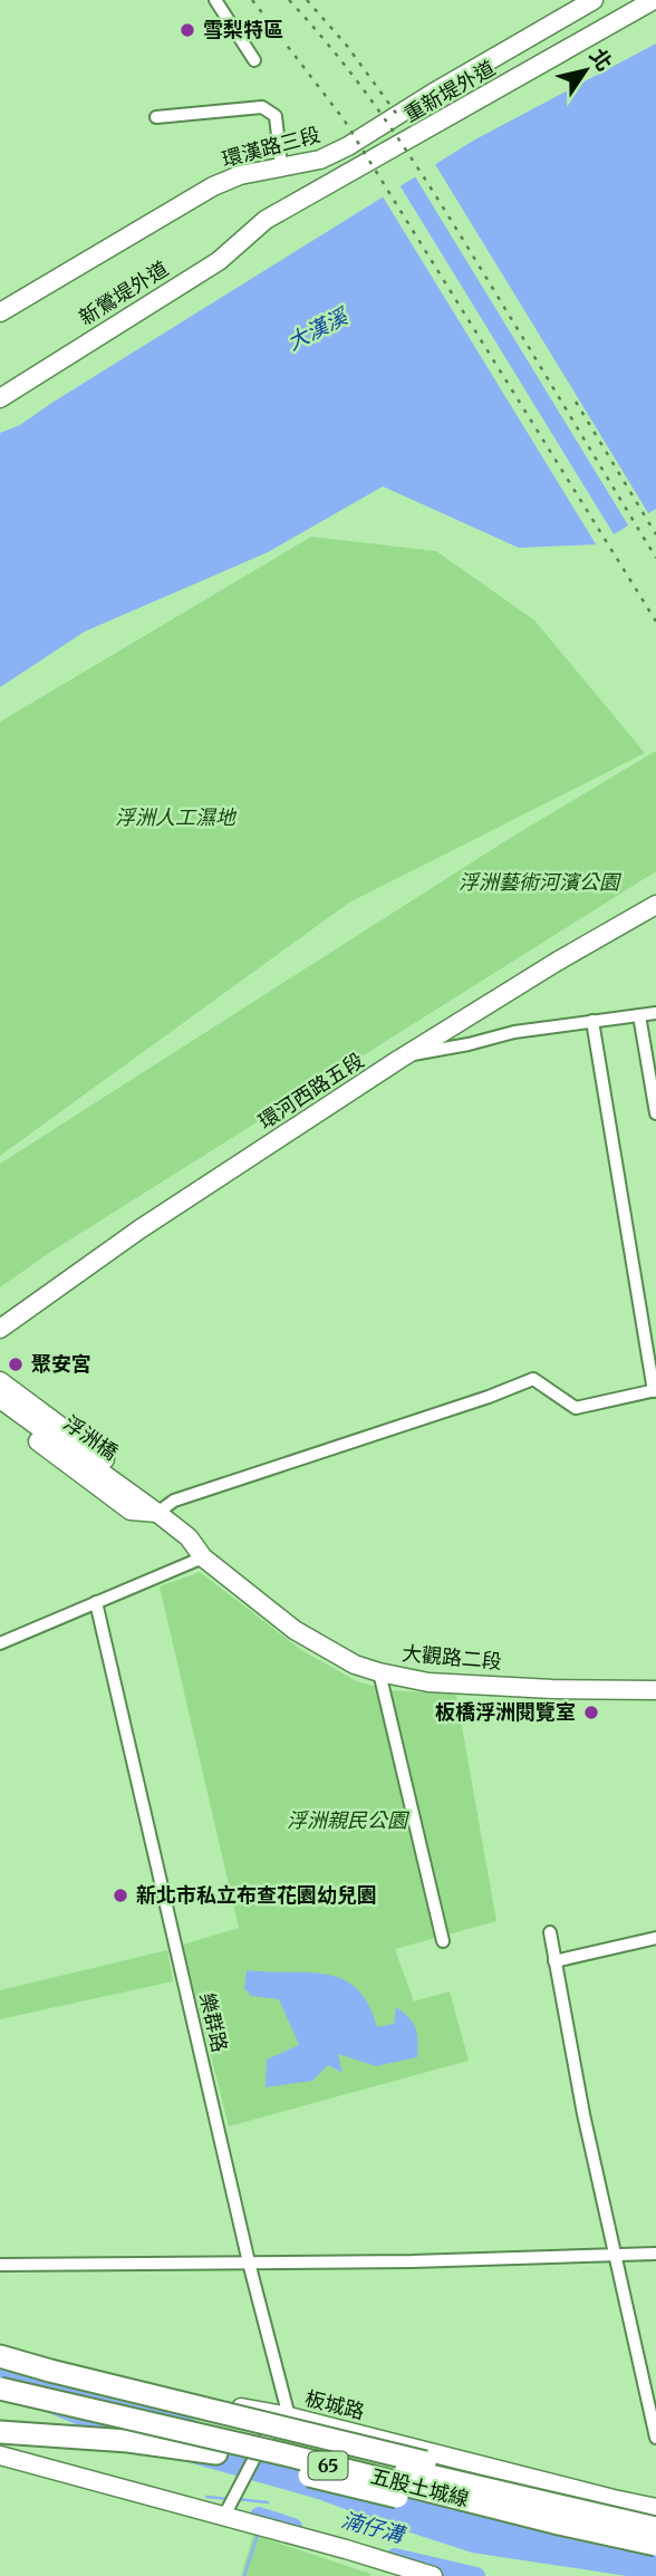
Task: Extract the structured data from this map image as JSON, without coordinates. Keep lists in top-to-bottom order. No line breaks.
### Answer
{"streets":{"highway":["65","五股土城線"],"street":["重新堤外道","環漢路三段","新鶯堤外道","環河西路五段","浮洲橋","大觀路二段","樂群路","板城路"]},"crossings":[["重新堤外道","新鶯堤外道"],["浮洲橋","大觀路二段"],["樂群路","板城路"]],"water":["大漢溪","湳仔溝"],"parks":["浮洲人工濕地","浮洲藝術河濱公園","浮洲親民公園"],"places":["雪梨特區","聚安宮","板橋浮洲閱覽室","新北市私立布查花園幼兒園"],"north":"top right"}
